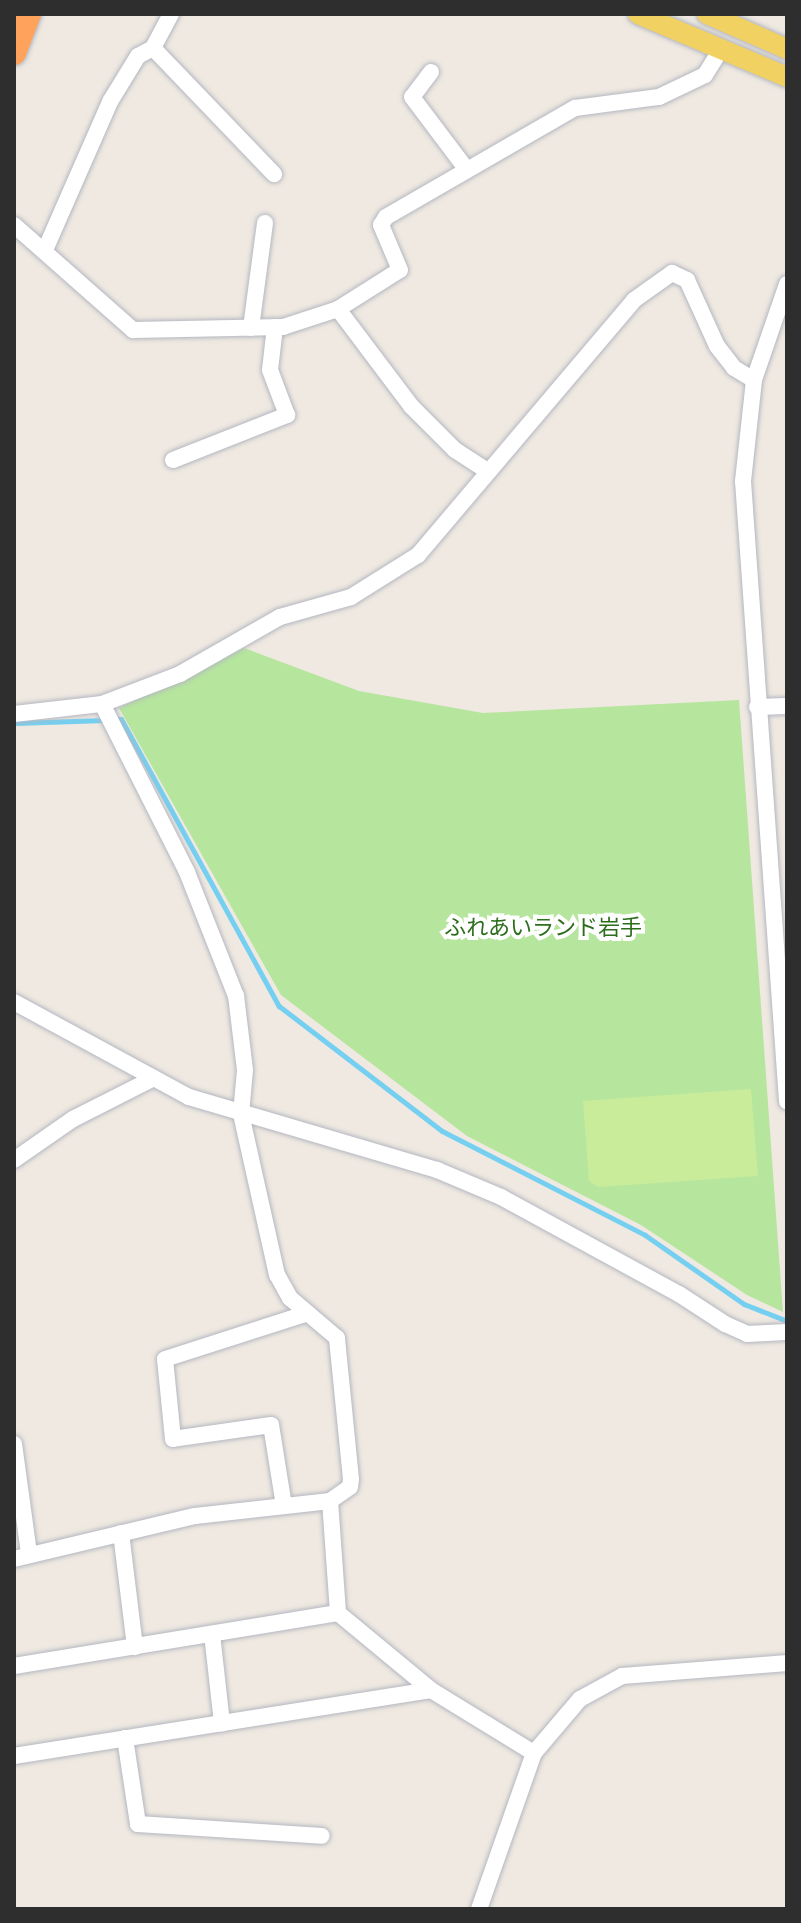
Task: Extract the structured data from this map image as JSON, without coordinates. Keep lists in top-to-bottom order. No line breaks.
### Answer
{"parks":["ふれあいランド岩手"]}
